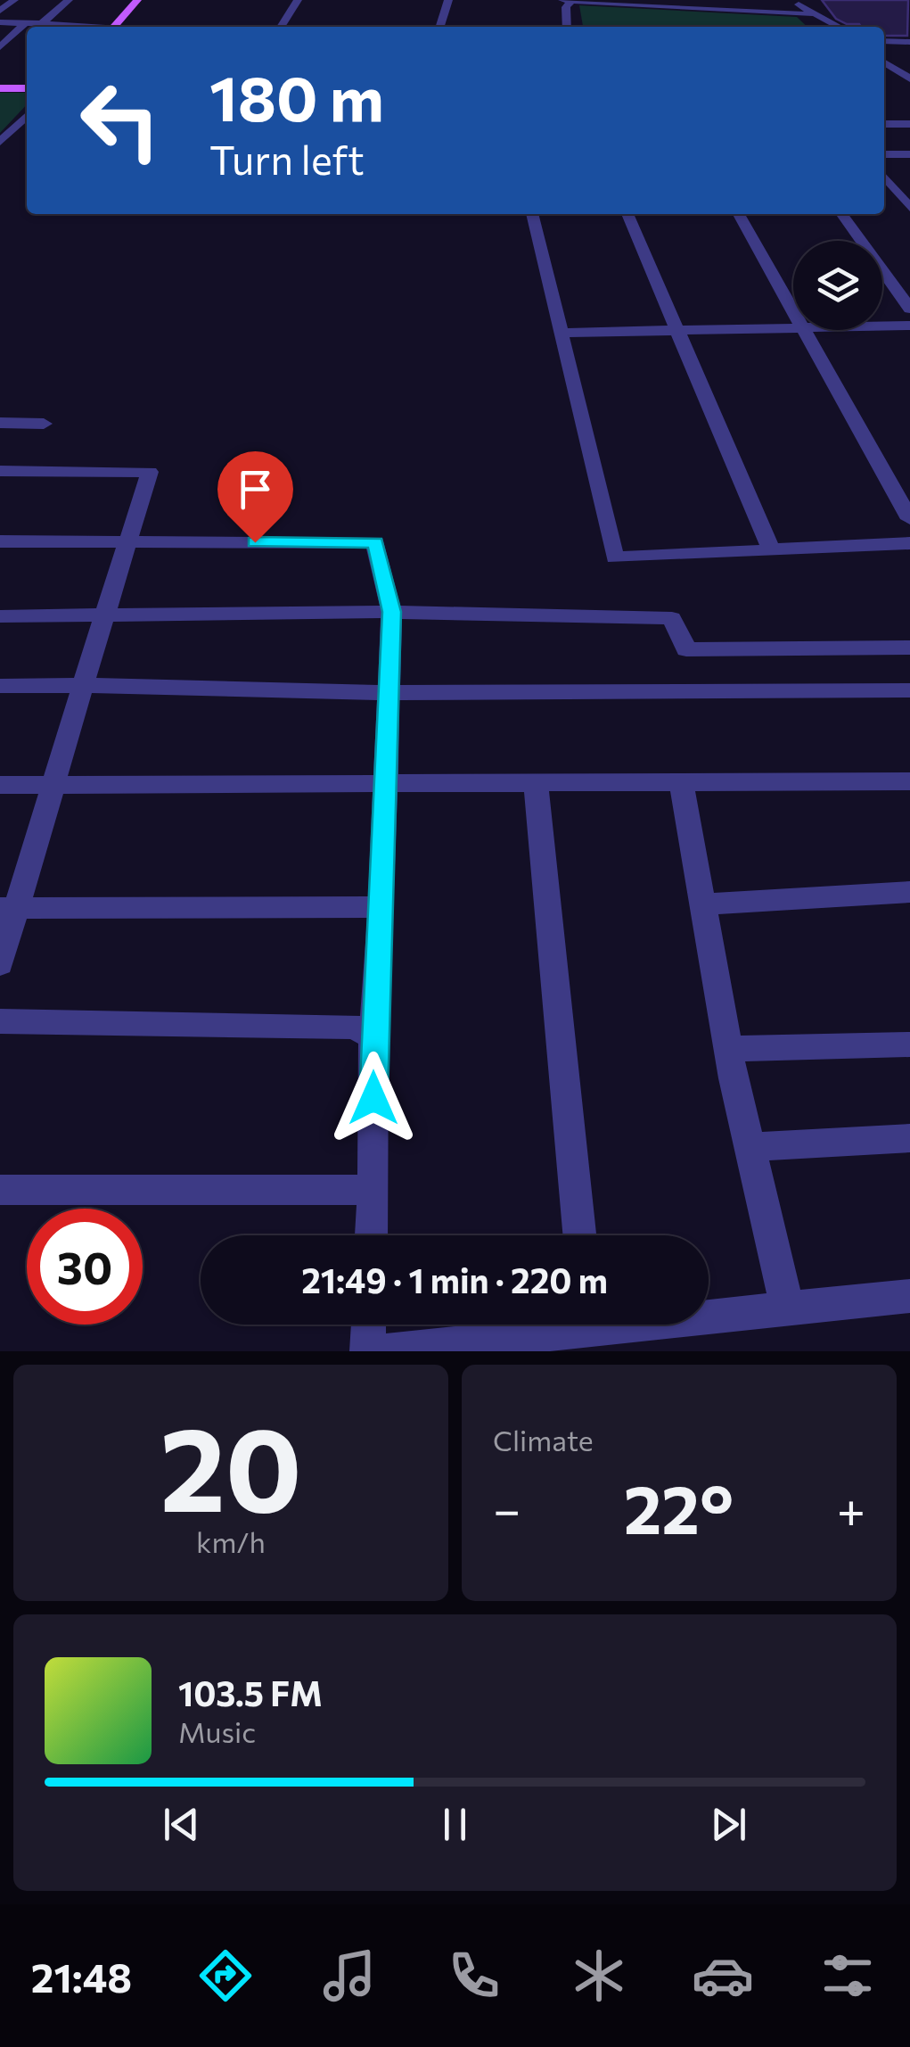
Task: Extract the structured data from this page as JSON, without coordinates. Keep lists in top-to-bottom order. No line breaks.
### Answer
{"page":{"turn":["180 m","Turn left"],"limit":"30","trip":"21:49 · 1 min · 220 m","tile":[["20","km/h"],"Climate"],"heat":["−","22°","+"],"song":["103.5 FM","Music"],"tabs":"21:48"}}
